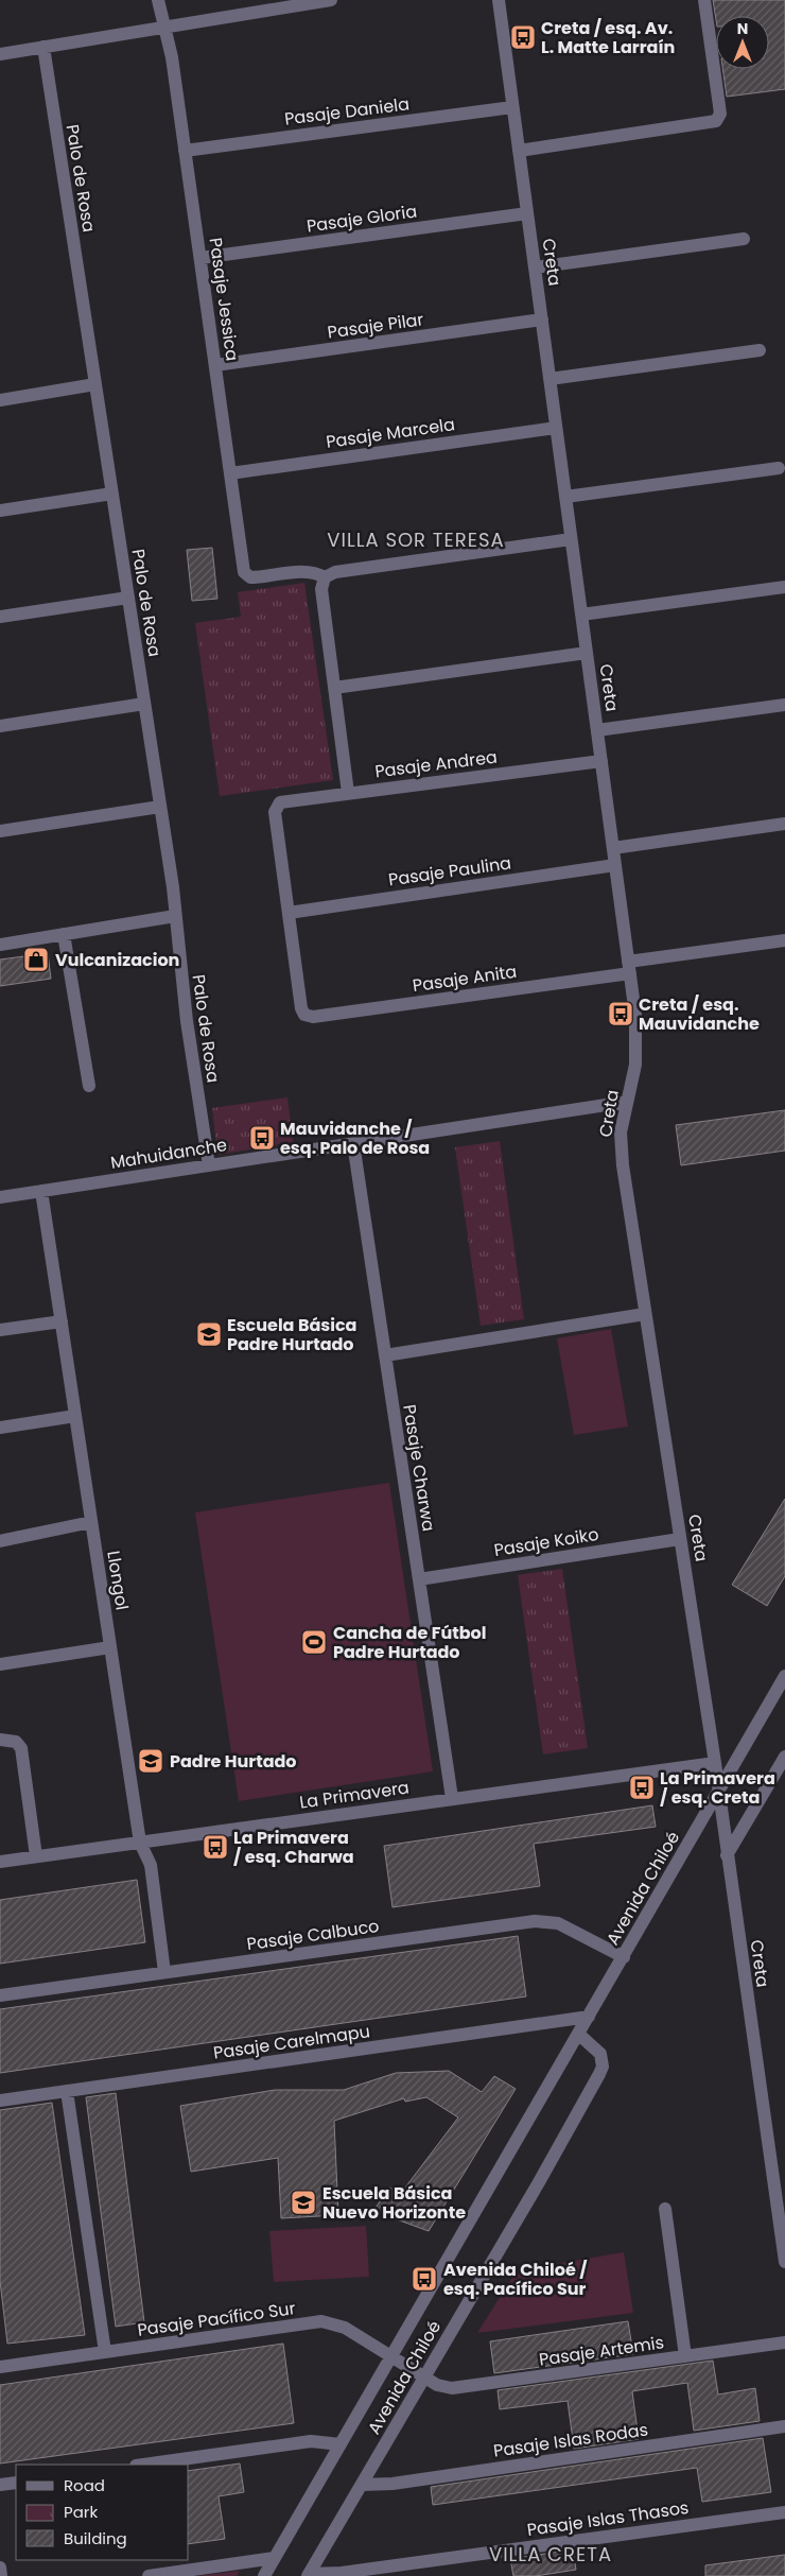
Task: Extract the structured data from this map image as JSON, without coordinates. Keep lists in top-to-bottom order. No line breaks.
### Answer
{"streets":{"street":["Pasaje Daniela","Palo de Rosa","Pasaje Gloria","Creta","Pasaje Jessica","Pasaje Pilar","Pasaje Marcela","Pasaje Andrea","Pasaje Paulina","Pasaje Anita","Mahuidanche","Pasaje Charwa","Pasaje Koiko","Llongol","La Primavera","Avenida Chiloé","Pasaje Calbuco","Pasaje Carelmapu","Pasaje Pacífico Sur","Pasaje Artemis","Pasaje Islas Rodas","Pasaje Islas Thasos"]},"crossings":[["Pasaje Daniela","Creta"],["Pasaje Daniela","Pasaje Jessica"],["Palo de Rosa","Mahuidanche"],["Pasaje Gloria","Creta"],["Pasaje Gloria","Pasaje Jessica"],["Creta","Pasaje Pilar"],["Creta","Pasaje Marcela"],["Creta","Pasaje Andrea"],["Creta","Pasaje Paulina"],["Creta","Pasaje Anita"],["Creta","Mahuidanche"],["Creta","Pasaje Koiko"],["Creta","La Primavera"],["Creta","Avenida Chiloé"],["Pasaje Jessica","Pasaje Pilar"],["Pasaje Jessica","Pasaje Marcela"],["Pasaje Andrea","Pasaje Paulina"],["Pasaje Andrea","Pasaje Anita"],["Pasaje Paulina","Pasaje Anita"],["Mahuidanche","Pasaje Charwa"],["Mahuidanche","Llongol"],["Pasaje Charwa","Pasaje Koiko"],["Pasaje Charwa","La Primavera"],["Llongol","La Primavera"],["Llongol","Pasaje Calbuco"],["Avenida Chiloé","Pasaje Calbuco"],["Avenida Chiloé","Pasaje Carelmapu"],["Avenida Chiloé","Pasaje Pacífico Sur"],["Avenida Chiloé","Pasaje Artemis"],["Avenida Chiloé","Pasaje Islas Rodas"],["Avenida Chiloé","Pasaje Islas Thasos"],["Pasaje Pacífico Sur","Pasaje Artemis"]],"districts":["VILLA SOR TERESA","VILLA CRETA"],"places":{"bus stop":["Creta / esq. Av. L. Matte Larraín","Creta / esq. Mauvidanche","Mauvidanche / esq. Palo de Rosa","La Primavera / esq. Creta","La Primavera / esq. Charwa","Avenida Chiloé / esq. Pacífico Sur"],"shop":["Vulcanizacion"],"school or university":["Escuela Básica Padre Hurtado","Padre Hurtado","Escuela Básica Nuevo Horizonte"],"sports":["Cancha de Fútbol Padre Hurtado"]},"legend":["Road","Park","Building"],"north":"top"}
